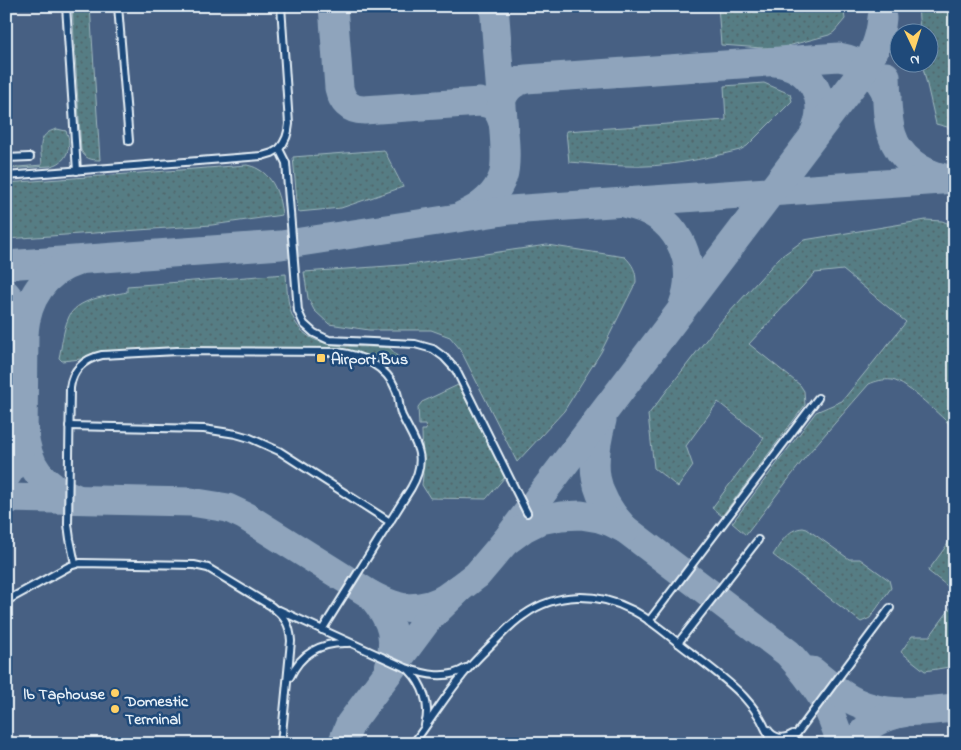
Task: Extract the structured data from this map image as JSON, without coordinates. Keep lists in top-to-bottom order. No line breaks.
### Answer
{"places":{"transit":["Airport Bus"],"other":["lb Taphouse","Domestic Terminal"]},"north":"bottom"}
